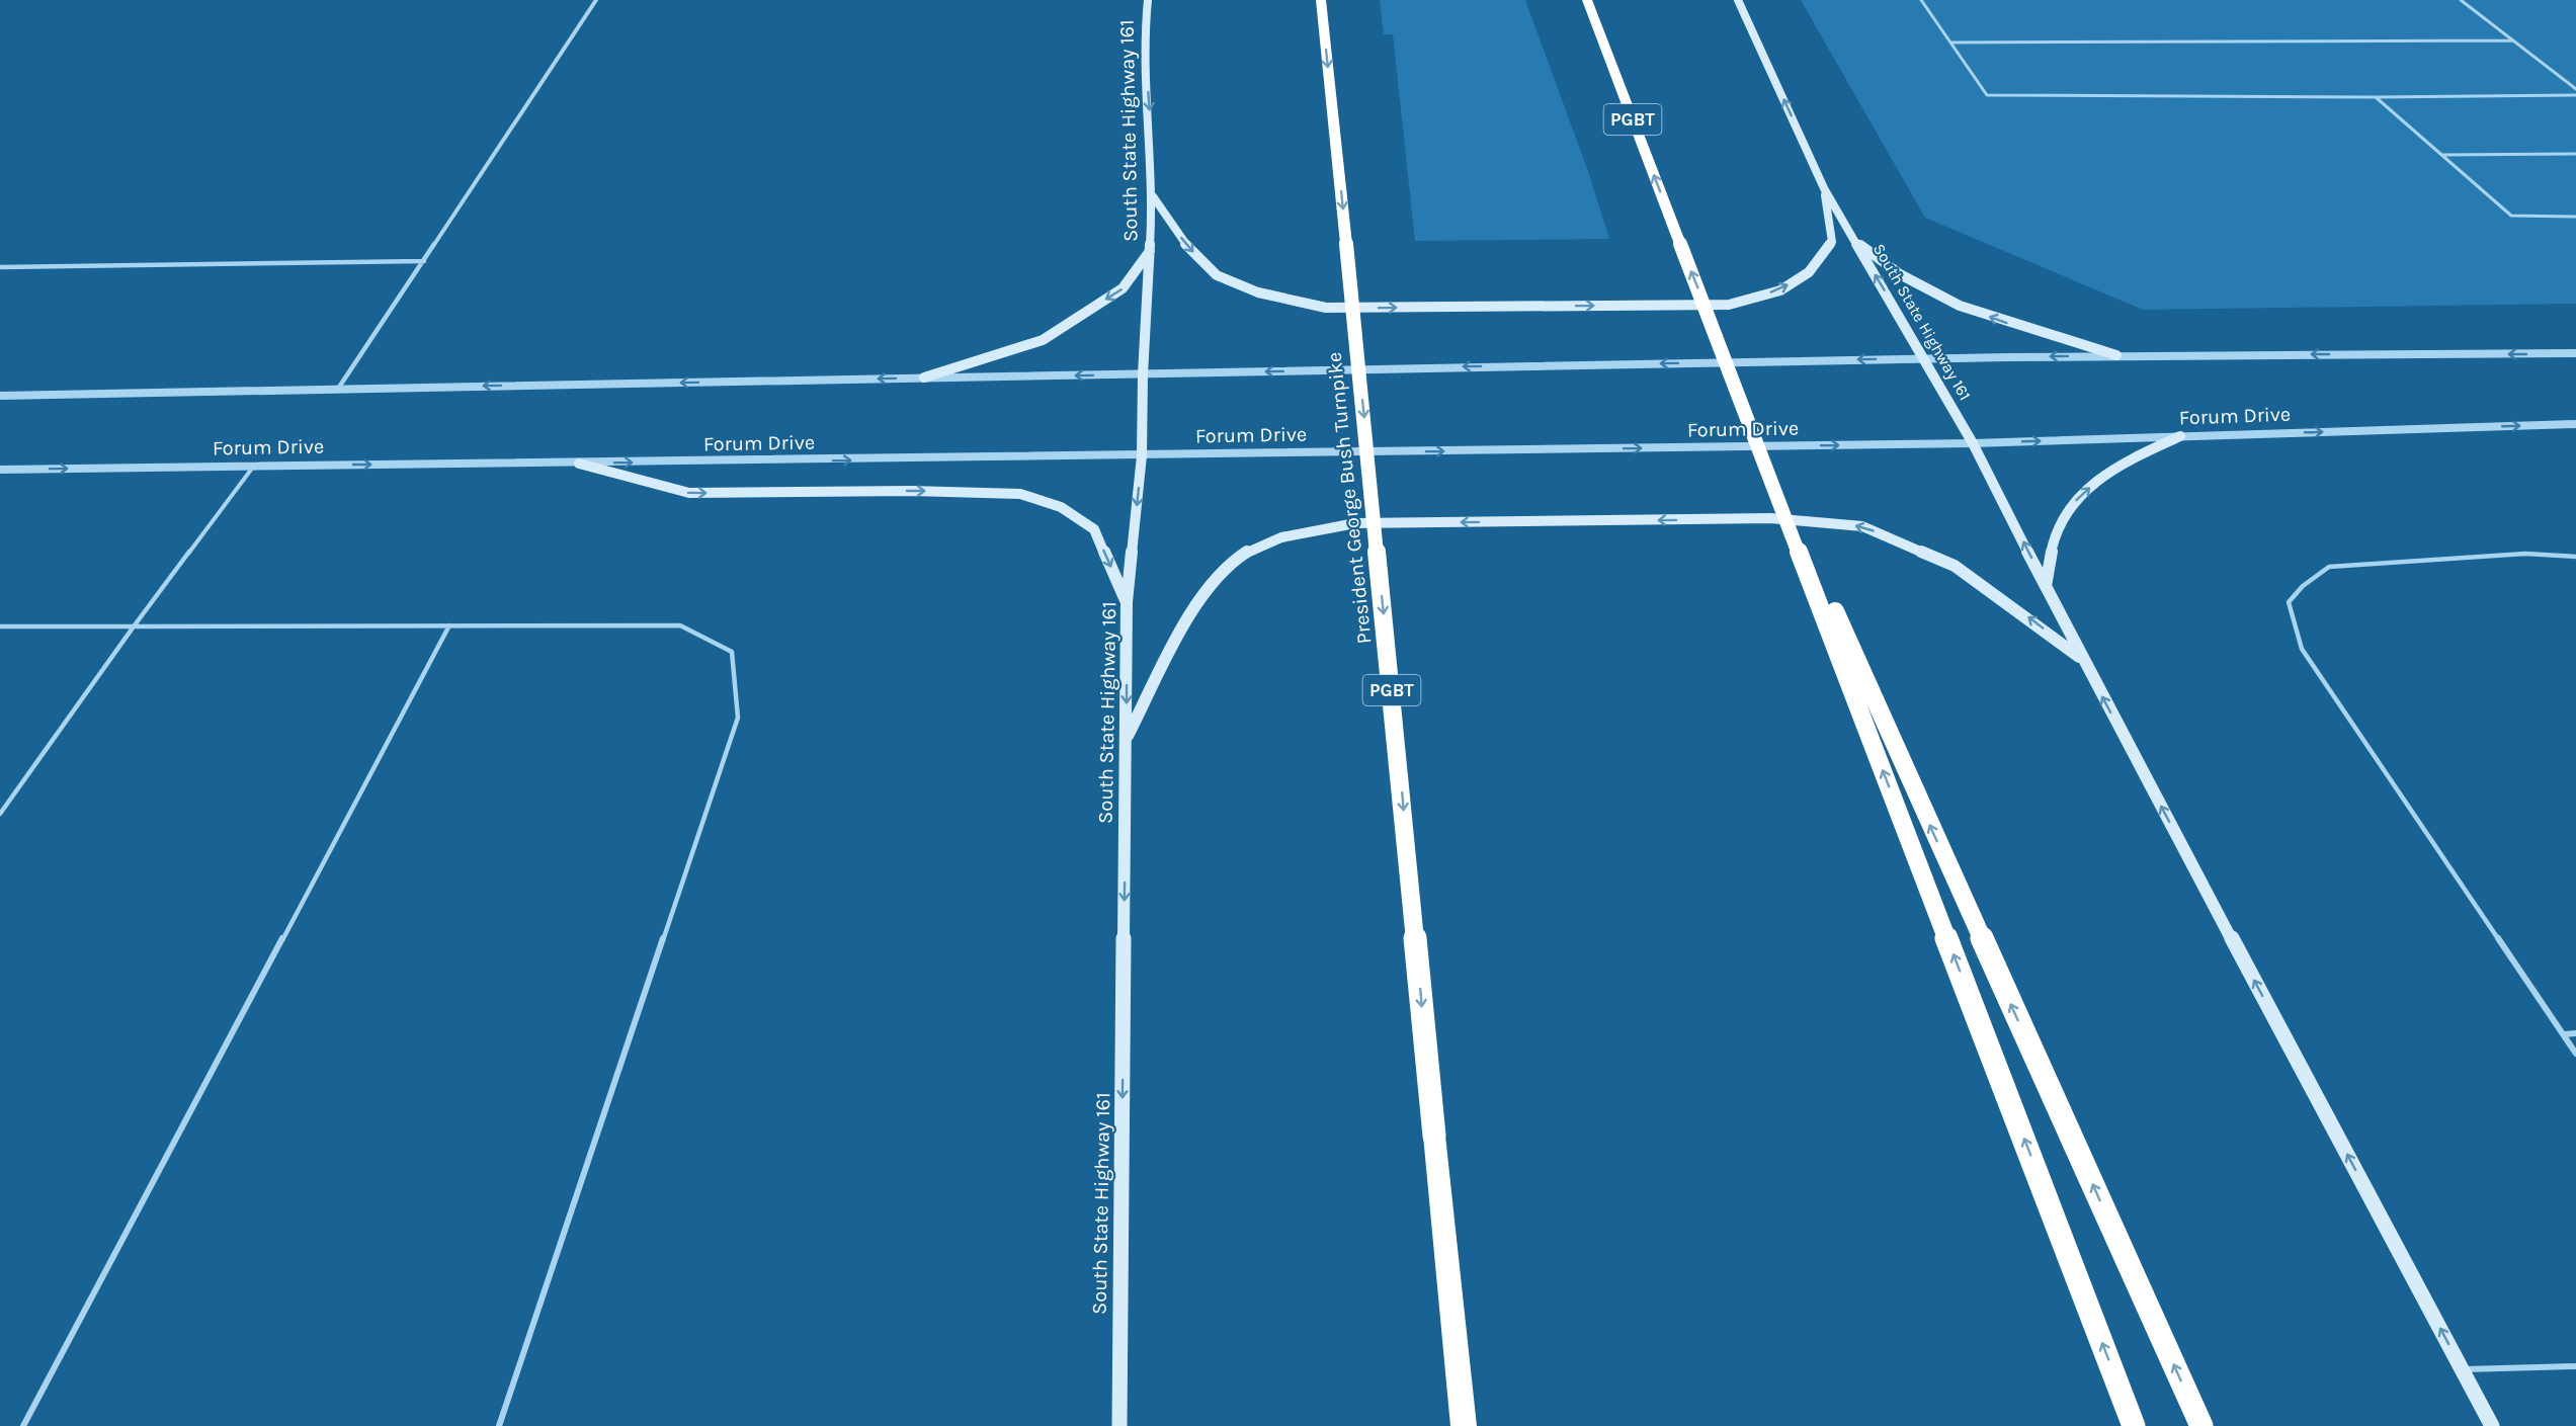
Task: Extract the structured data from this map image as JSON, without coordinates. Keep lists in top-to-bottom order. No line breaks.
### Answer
{"streets":{"highway":["PGBT","President George Bush Turnpike"],"main road":["South State Highway 161"],"street":["Forum Drive"]},"crossings":[["South State Highway 161","Forum Drive"]],"one_way":["President George Bush Turnpike"]}
